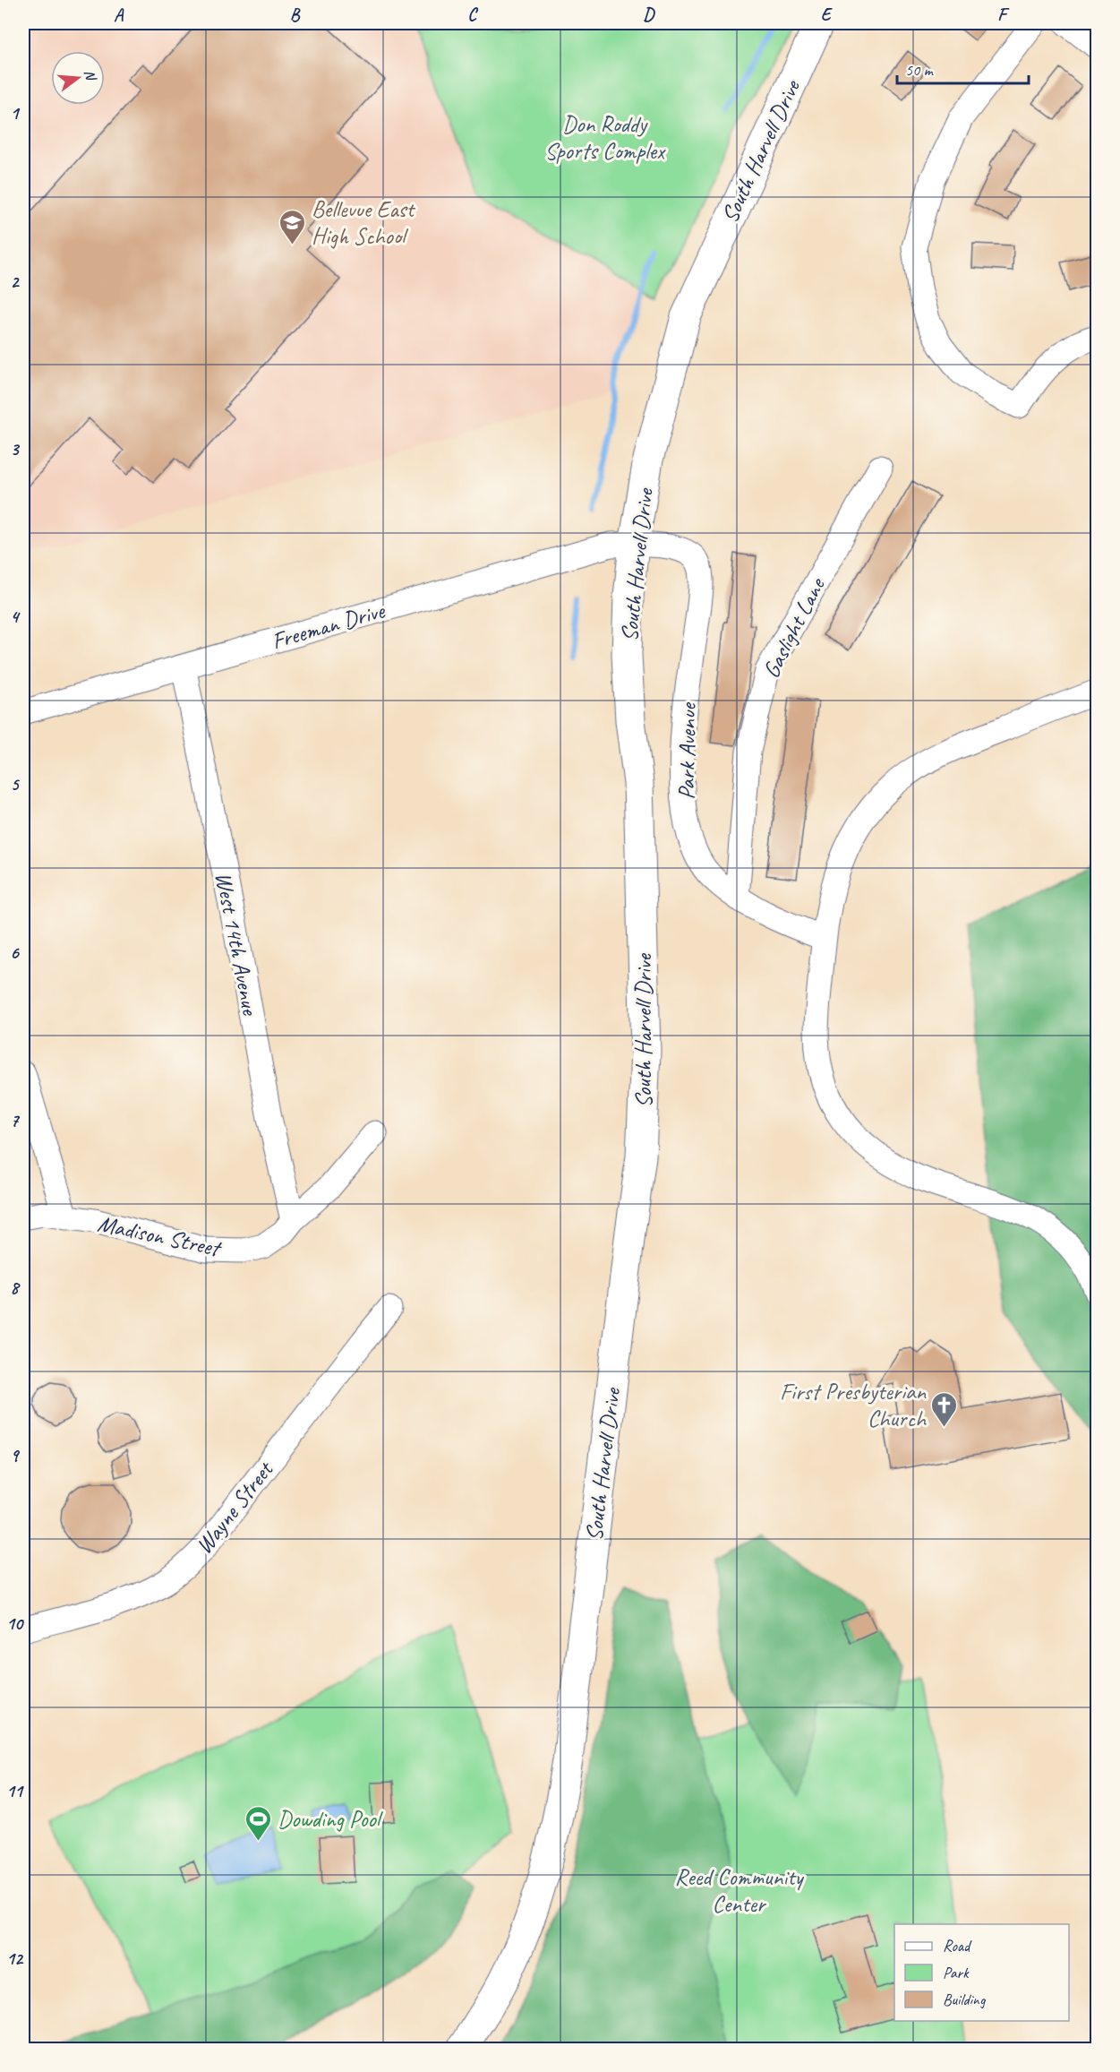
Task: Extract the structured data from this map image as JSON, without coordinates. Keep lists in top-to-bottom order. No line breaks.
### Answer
{"streets":{"main road":["South Harvell Drive"],"street":["Freeman Drive","Gaslight Lane","Park Avenue","West 14th Avenue","Madison Street","Wayne Street"]},"crossings":[["South Harvell Drive","Freeman Drive"],["South Harvell Drive","Park Avenue"],["Freeman Drive","Park Avenue"],["Freeman Drive","West 14th Avenue"],["Gaslight Lane","Park Avenue"],["West 14th Avenue","Madison Street"]],"parks":["Don Roddy Sports Complex","Reed Community Center"],"places":{"school or university":["Bellevue East High School"],"church":["First Presbyterian Church"],"sports":["Dowding Pool"]},"legend":["Road","Park","Building"],"scale_bar":"50 m","north":"right","grid":{"columns":["A","B","C","D","E","F"],"rows":["1","2","3","4","5","6","7","8","9","10","11","12"]}}
